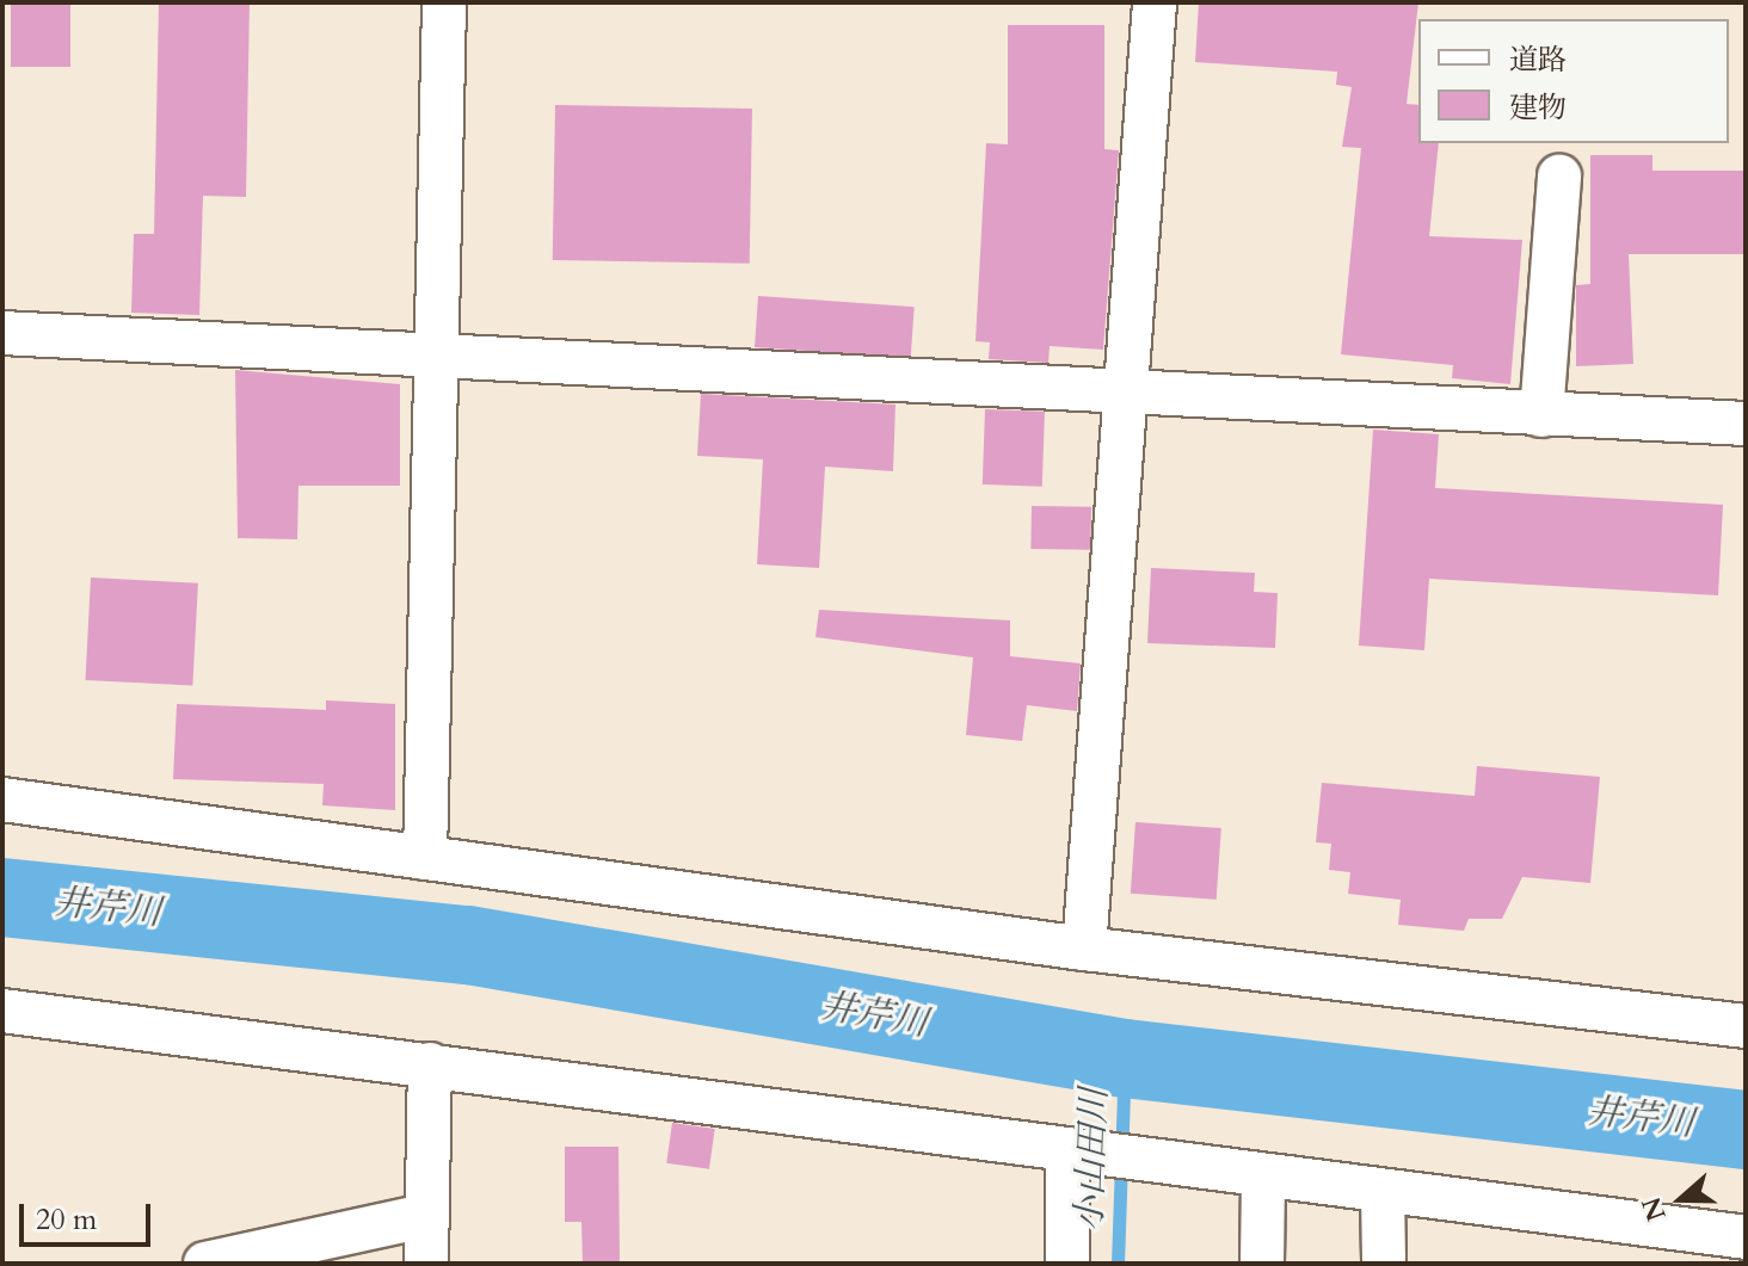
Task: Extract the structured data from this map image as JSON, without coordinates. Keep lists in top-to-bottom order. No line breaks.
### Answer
{"water":["井芹川","小山田川"],"legend":["道路","建物"],"scale_bar":"20 m","north":"left"}
